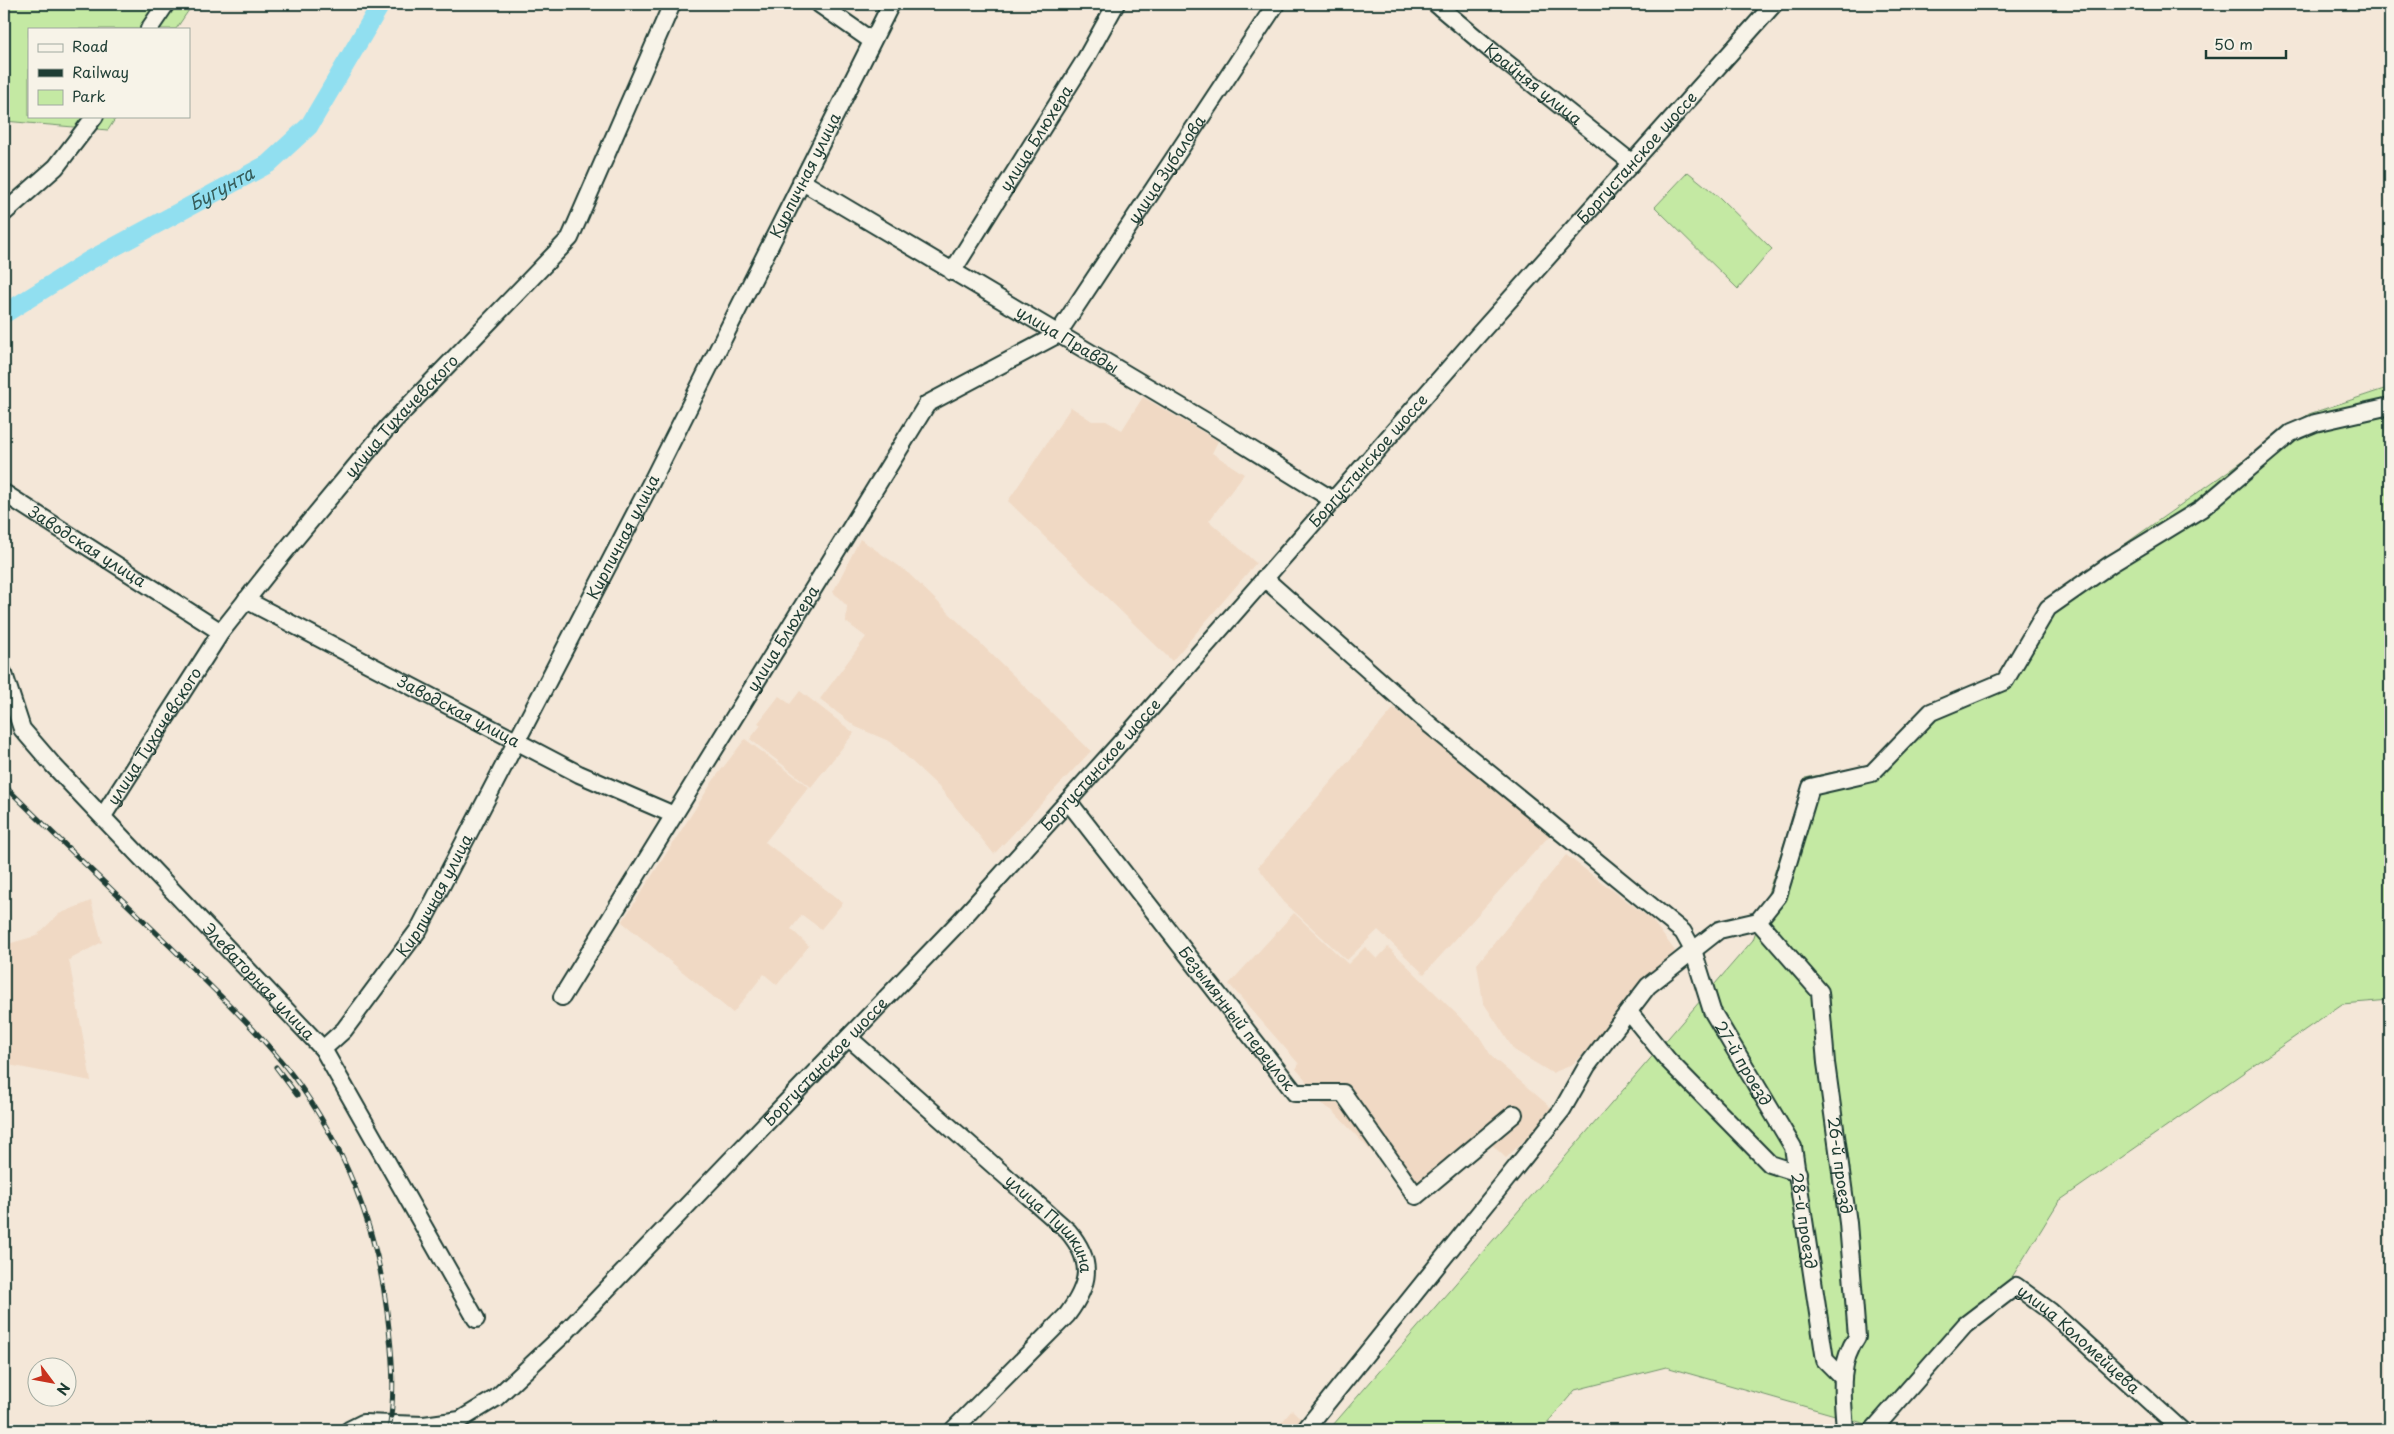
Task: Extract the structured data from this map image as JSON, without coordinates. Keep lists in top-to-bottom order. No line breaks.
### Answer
{"streets":{"street":["Крайняя улица","улица Блюхера","Боргустанское шоссе","улица Зубалова","Кирпичная улица","улица Правды","улица Тухачевского","Заводская улица","Элеваторная улица","Безымянный переулок","27-й проезд","26-й проезд","28-й проезд","улица Пушкина","улица Коломейцева"]},"crossings":[["Крайняя улица","Боргустанское шоссе"],["улица Блюхера","улица Зубалова"],["улица Блюхера","улица Правды"],["улица Блюхера","Заводская улица"],["Боргустанское шоссе","улица Правды"],["Боргустанское шоссе","Безымянный переулок"],["Боргустанское шоссе","27-й проезд"],["Боргустанское шоссе","улица Пушкина"],["улица Зубалова","улица Правды"],["Кирпичная улица","улица Правды"],["Кирпичная улица","Заводская улица"],["Кирпичная улица","Элеваторная улица"],["улица Тухачевского","Заводская улица"],["улица Тухачевского","Элеваторная улица"],["27-й проезд","28-й проезд"],["26-й проезд","28-й проезд"]],"water":["Бугунта"],"legend":["Road","Railway","Park"],"scale_bar":"50 m","north":"bottom right"}
